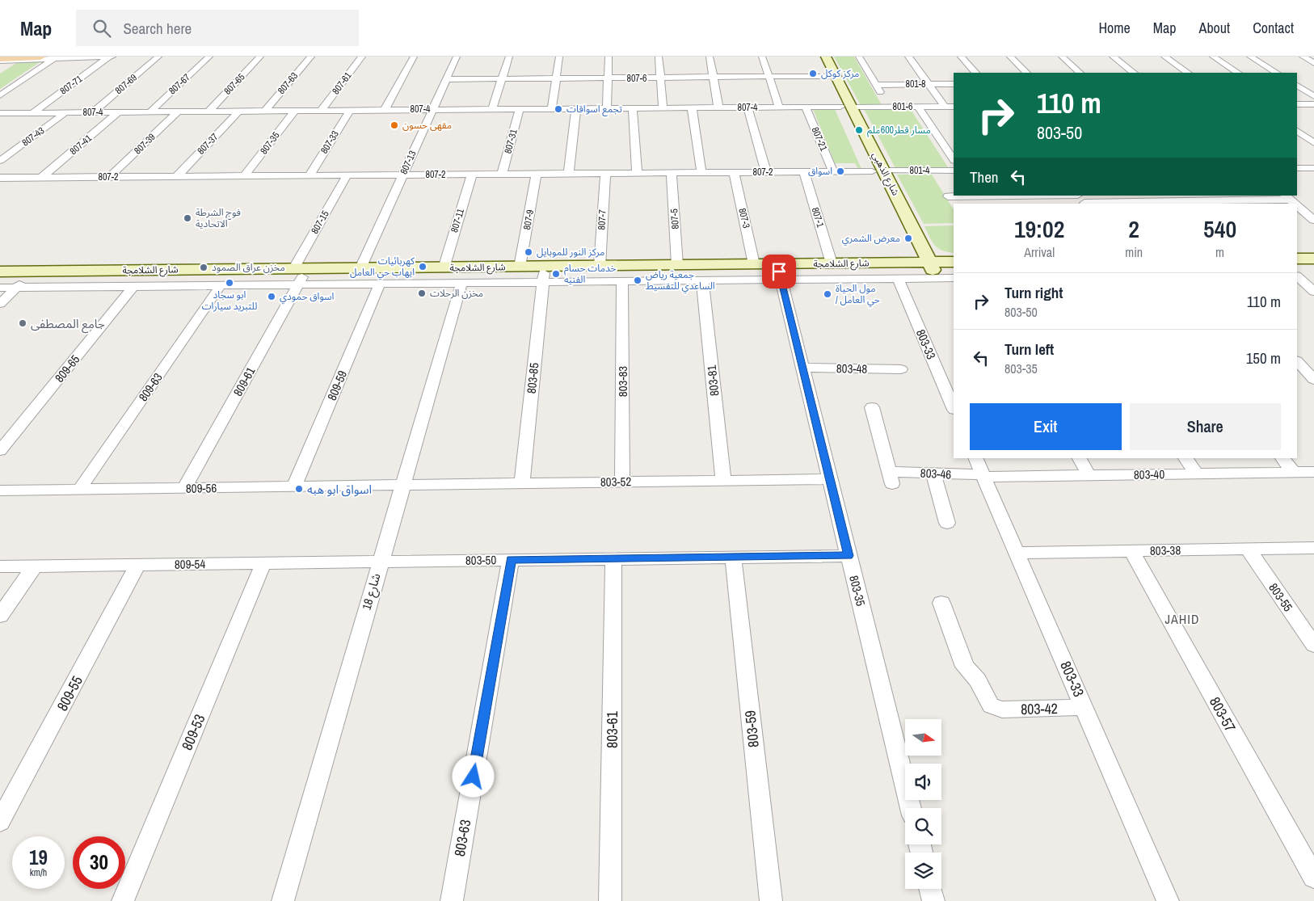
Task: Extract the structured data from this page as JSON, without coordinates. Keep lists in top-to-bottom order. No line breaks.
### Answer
{"streets":{"street":["807-6","807-63","807-61","807-69","807-67","807-65","801-8","807-71","801-6","807-4","807-43","807-21","807-31","807-33","807-35","807-39","807-37","807-41","807-13","801-4","807-2","شارع الذهبي","807-1","807-3","807-5","807-9","807-7","807-11","807-15","شارع الشلامجة","803-33","809-65","803-48","803-85","803-81","809-61","803-83","809-59","809-63","803-46","803-40","803-52","809-56","803-38","803-50","809-54","803-35","شارع 18","803-55","809-55","803-42","803-57","803-59","803-61","809-53","803-63"]},"crossings":[["807-6","807-13"],["807-6","شارع الذهبي"],["807-63","807-4"],["807-61","807-4"],["807-69","807-4"],["807-67","807-4"],["807-65","807-4"],["807-71","807-4"],["801-6","807-4"],["801-6","شارع الذهبي"],["807-4","807-43"],["807-4","807-21"],["807-4","807-31"],["807-4","807-33"],["807-4","807-35"],["807-4","807-39"],["807-4","807-37"],["807-4","807-41"],["807-4","807-13"],["807-4","شارع الذهبي"],["807-21","807-2"],["807-31","807-2"],["807-33","807-2"],["807-35","807-2"],["807-39","807-2"],["807-37","807-2"],["807-41","807-2"],["807-13","807-2"],["807-13","شارع الشلامجة"],["801-4","807-2"],["801-4","شارع الذهبي"],["807-2","شارع الذهبي"],["807-2","807-1"],["807-2","807-3"],["807-2","807-5"],["807-2","807-9"],["807-2","807-7"],["807-2","807-11"],["807-2","807-15"],["شارع الذهبي","شارع الشلامجة"],["807-1","شارع الشلامجة"],["807-3","شارع الشلامجة"],["807-5","شارع الشلامجة"],["807-9","شارع الشلامجة"],["807-7","شارع الشلامجة"],["807-11","شارع الشلامجة"],["807-15","شارع الشلامجة"],["807-15","809-61"],["شارع الشلامجة","803-85"],["شارع الشلامجة","809-61"],["شارع الشلامجة","803-35"],["803-33","803-46"],["803-33","803-40"],["803-33","803-38"],["803-33","803-42"],["803-48","803-35"],["803-85","803-52"],["803-81","803-52"],["809-61","809-56"],["803-83","803-52"],["809-59","809-56"],["809-63","809-56"],["803-46","803-40"],["803-52","809-56"],["803-52","803-35"],["803-52","شارع 18"],["809-56","شارع 18"],["803-38","803-55"],["803-38","803-57"],["803-50","809-54"],["803-50","803-35"],["803-50","شارع 18"],["803-50","803-59"],["803-50","803-61"],["803-50","803-63"],["809-54","شارع 18"],["809-54","809-55"],["809-54","809-53"]],"districts":["JAHID"],"places":["مركز كوكل","تجمع اسواقات","مقهى حسون","مسار قطر600ملم","اسواق","فوج الشرطة الاتحادية","معرض الشمري","مركز النور للموبايل","كهربائيات ايهاب حي العامل","مخزن عراق الصمود","خدمات حسام الفنيه","جمعية رياض الساعدي للتقسيط","ابو سجاد للتبريد سيارات","مخزن الرحلات","مول الحياة / حي العامل","اسواق حمودي","جامع المصطفى","اسواق ابو هبه"],"north":"right","page":{"header":"Map","search":"Search here","nav":["Home","Map","About","Contact"],"turn":["110 m","803-50"],"then":"Then","eta":["19:02","Arrival","2","min","540","m"],"list":[{"name":"Turn right","note":"803-50","value":"110 m"},{"name":"Turn left","note":"803-35","value":"150 m"}],"buttons":["Exit","Share"],"speed":"19 km/h","limit":"30"}}
